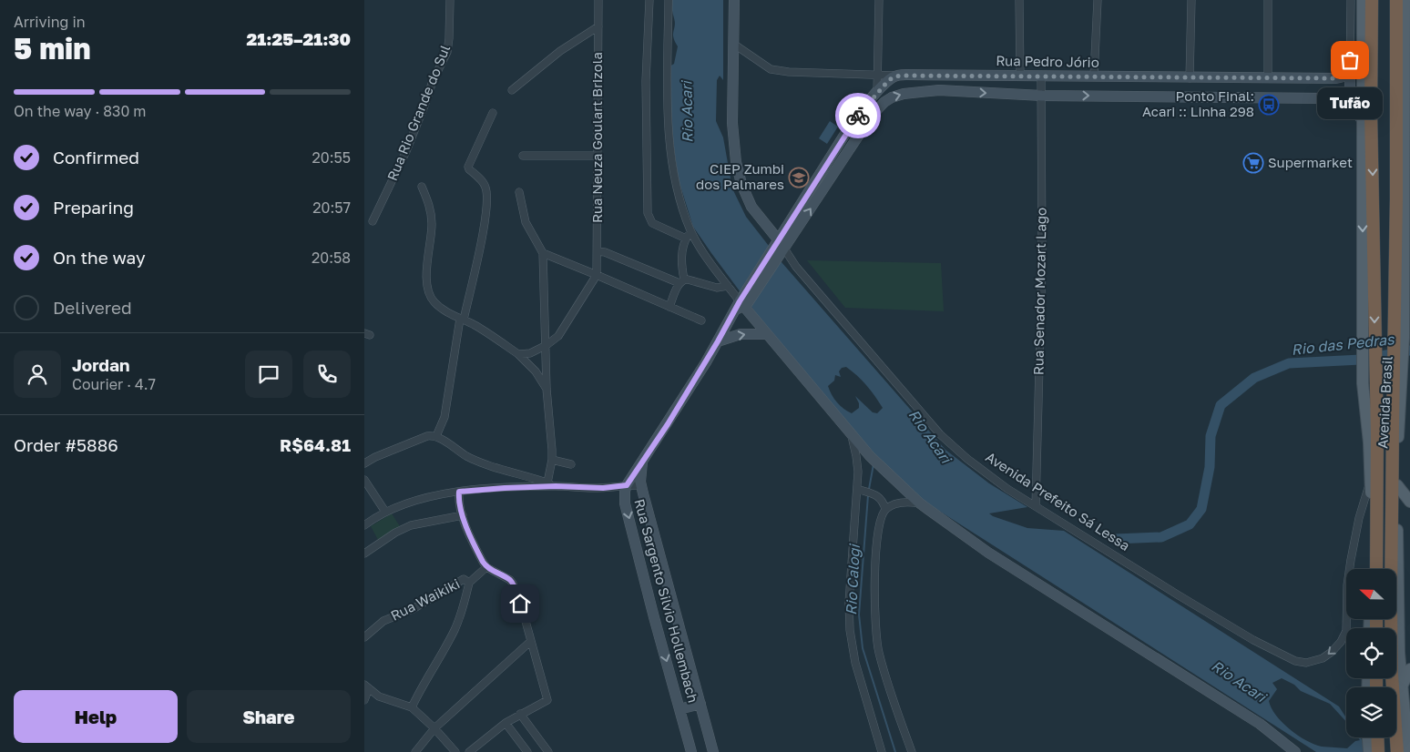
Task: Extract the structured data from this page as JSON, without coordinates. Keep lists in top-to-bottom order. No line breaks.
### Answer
{"streets":{"highway":["Avenida Brasil"],"main road":["Rua Pedro Jório","Avenida Prefeito Sá Lessa","Rua Sargento Silvio Hollembach"],"street":["Rua Rio Grande do Sul","Rua Neuza Goulart Brizola","Rua Senador Mozart Lago","Rua Waikiki"]},"crossings":[["Rua Pedro Jório","Rua Senador Mozart Lago"],["Rua Pedro Jório","Avenida Prefeito Sá Lessa"],["Rua Senador Mozart Lago","Avenida Prefeito Sá Lessa"],["Avenida Brasil","Avenida Prefeito Sá Lessa"],["Avenida Prefeito Sá Lessa","Rua Sargento Silvio Hollembach"]],"water":["Rio Acari","Rio das Pedras","Rio Calogi"],"places":{"other":["Tufão"],"bus stop":["Ponto Final: Acari :: Linha 298"],"supermarket":["Supermarket"],"school or university":["CIEP Zumbi dos Palmares"]},"north":"left","page":{"heading":["5 min","Arriving in","21:25–21:30"],"panel":["Jordan","Courier · 4.7","Order #5886","R$64.81"],"bar":"On the way · 830 m","bubble":"Tufão","list":[["Confirmed","20:55"],["Preparing","20:57"],["On the way","20:58"],"Delivered"],"buttons":["Help","Share"]}}
